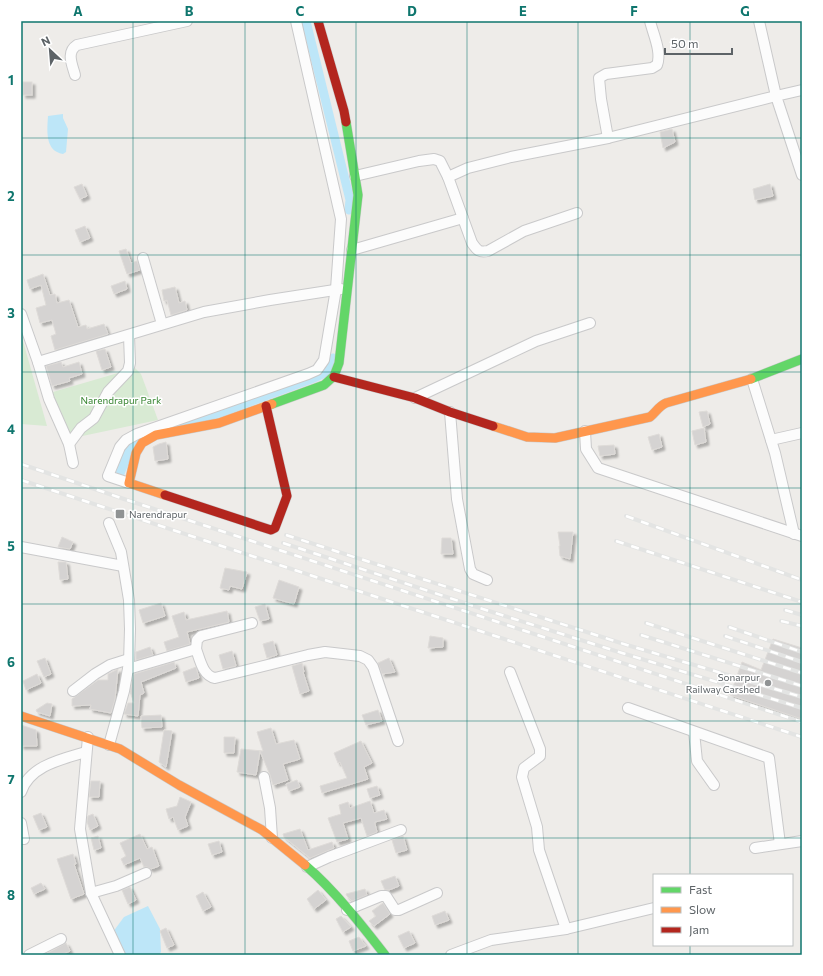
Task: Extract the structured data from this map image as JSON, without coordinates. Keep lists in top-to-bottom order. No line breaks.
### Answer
{"parks":["Narendrapur Park"],"places":{"transit":["Narendrapur"],"other":["Sonarpur Railway Carshed"]},"legend":["Fast","Slow","Jam"],"scale_bar":"50 m","north":"top left","grid":{"columns":["A","B","C","D","E","F","G"],"rows":["1","2","3","4","5","6","7","8"]}}
